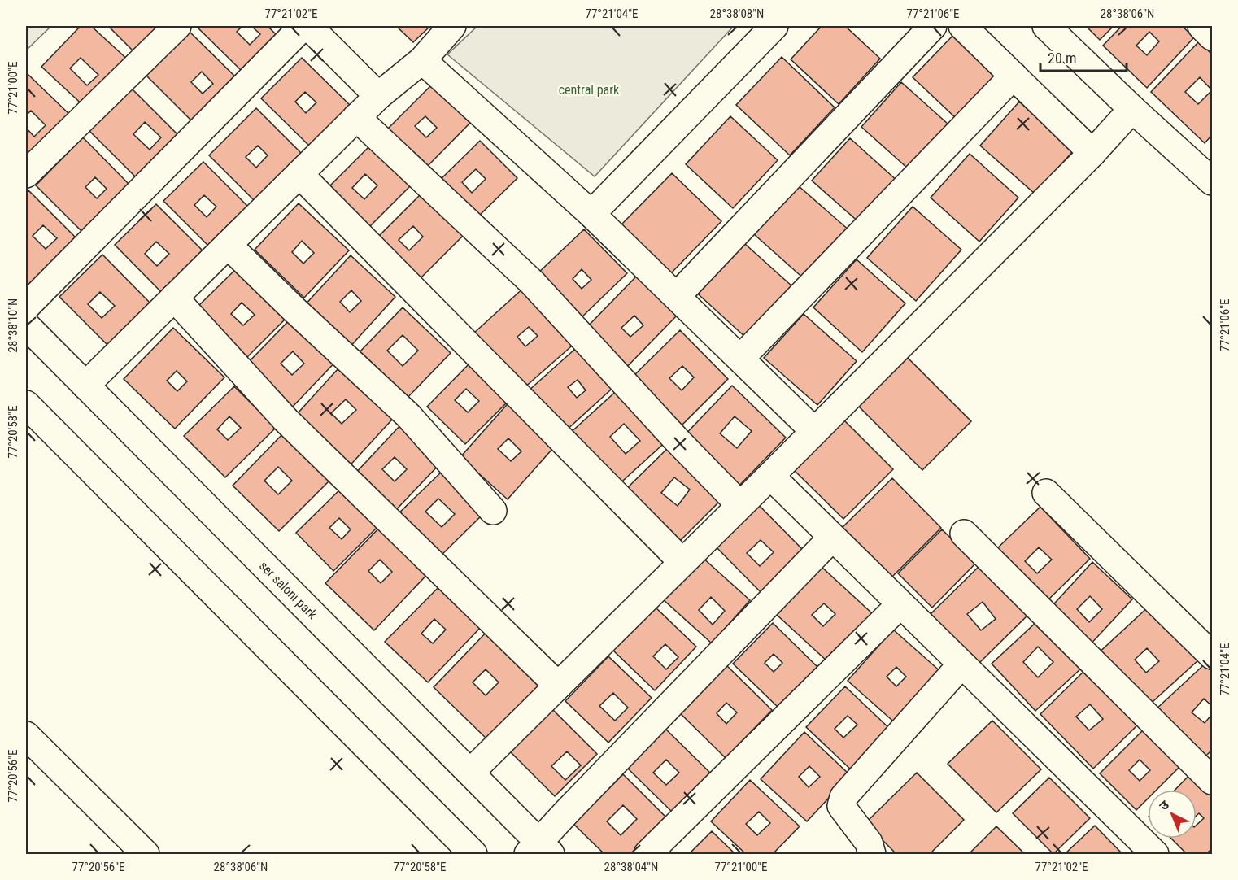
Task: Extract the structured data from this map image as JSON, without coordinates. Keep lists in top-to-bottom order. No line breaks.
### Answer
{"streets":{"street":["ser saloni park"]},"parks":["central park"],"scale_bar":"20 m","north":"top left","coordinates":["77°21'02\"E","77°21'04\"E","28°38'08\"N","77°21'06\"E","28°38'06\"N","77°21'00\"E","28°38'10\"N","77°20'58\"E","77°20'56\"E","28°38'04\"N"]}
